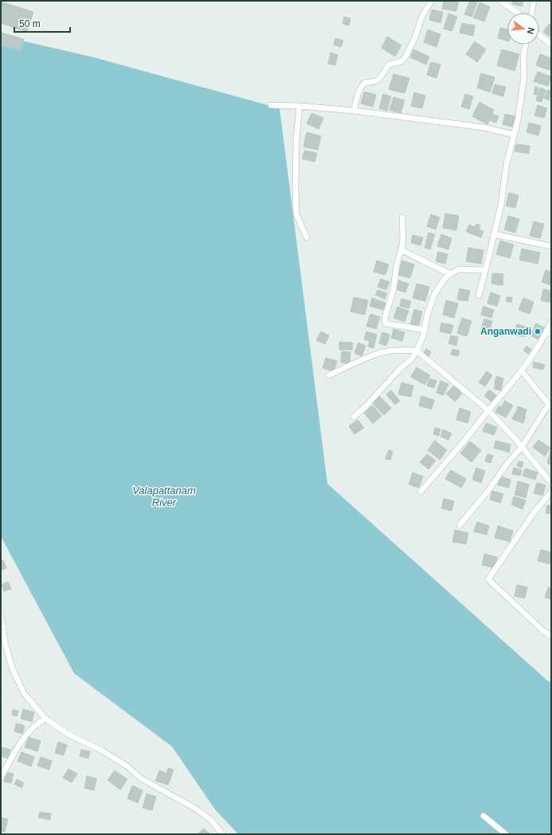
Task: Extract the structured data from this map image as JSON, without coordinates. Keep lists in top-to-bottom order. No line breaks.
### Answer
{"water":["Valapattanam River"],"places":["Anganwadi"],"scale_bar":"50 m","north":"right"}
